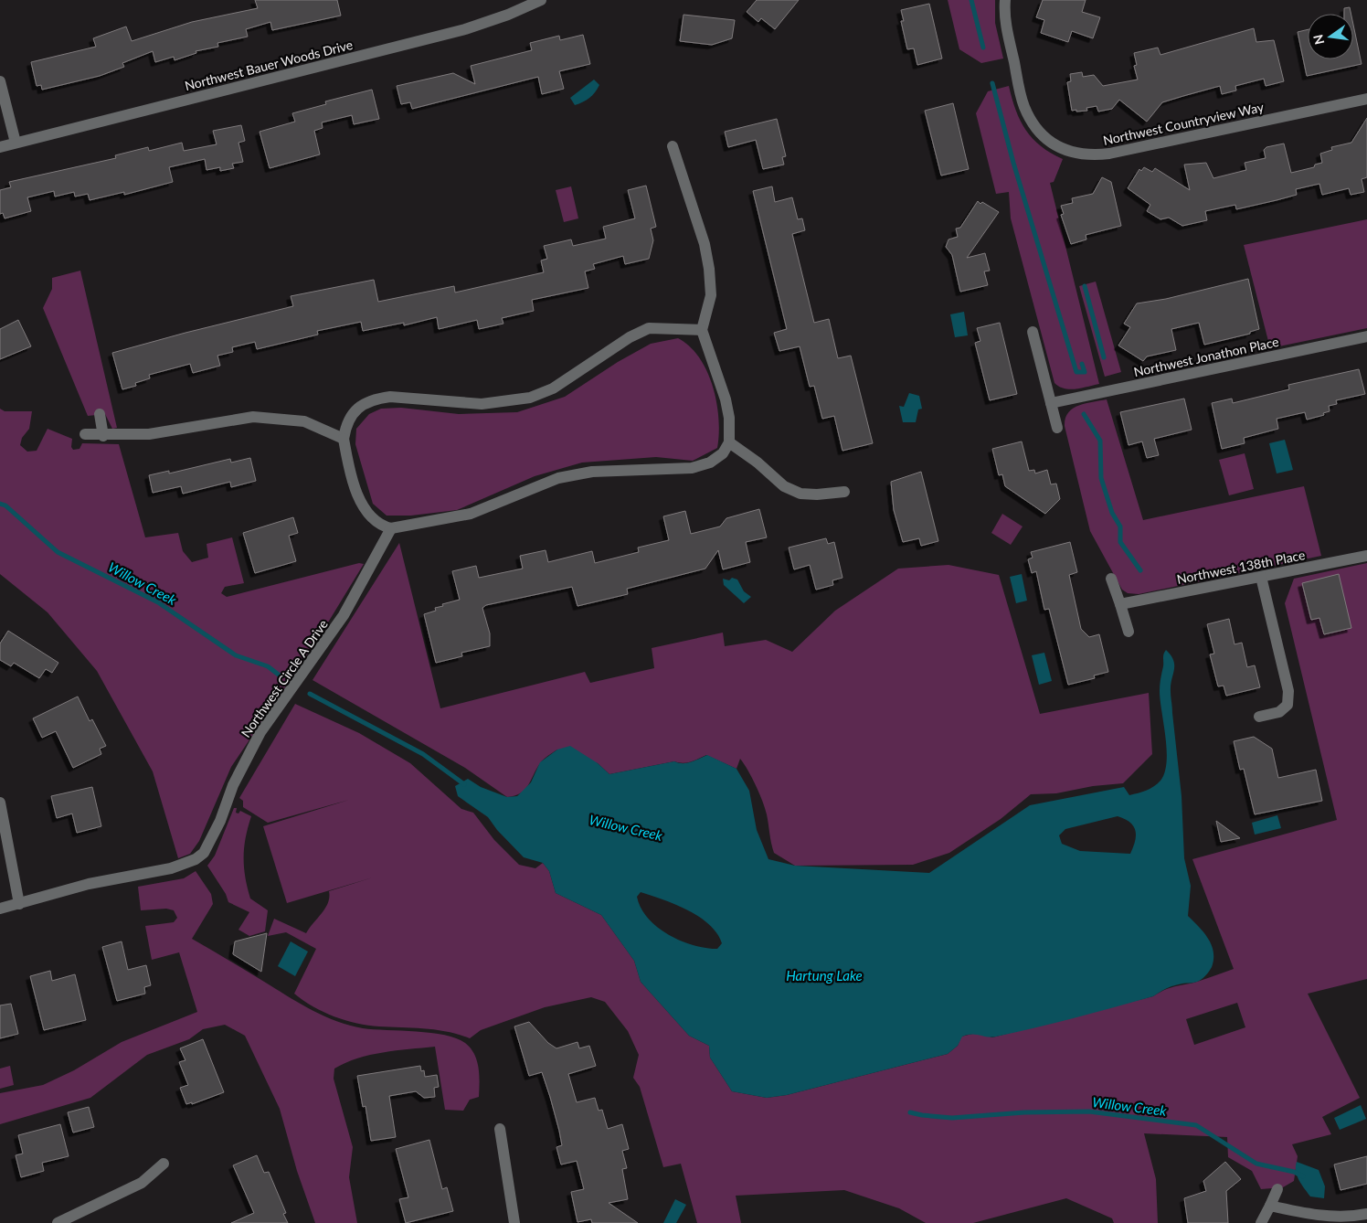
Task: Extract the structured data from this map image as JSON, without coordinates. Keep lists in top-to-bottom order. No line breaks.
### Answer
{"streets":{"street":["Northwest Bauer Woods Drive","Northwest Countryview Way","Northwest Jonathon Place","Northwest 138th Place","Northwest Circle A Drive"]},"water":["Willow Creek","Hartung Lake"],"north":"left"}
